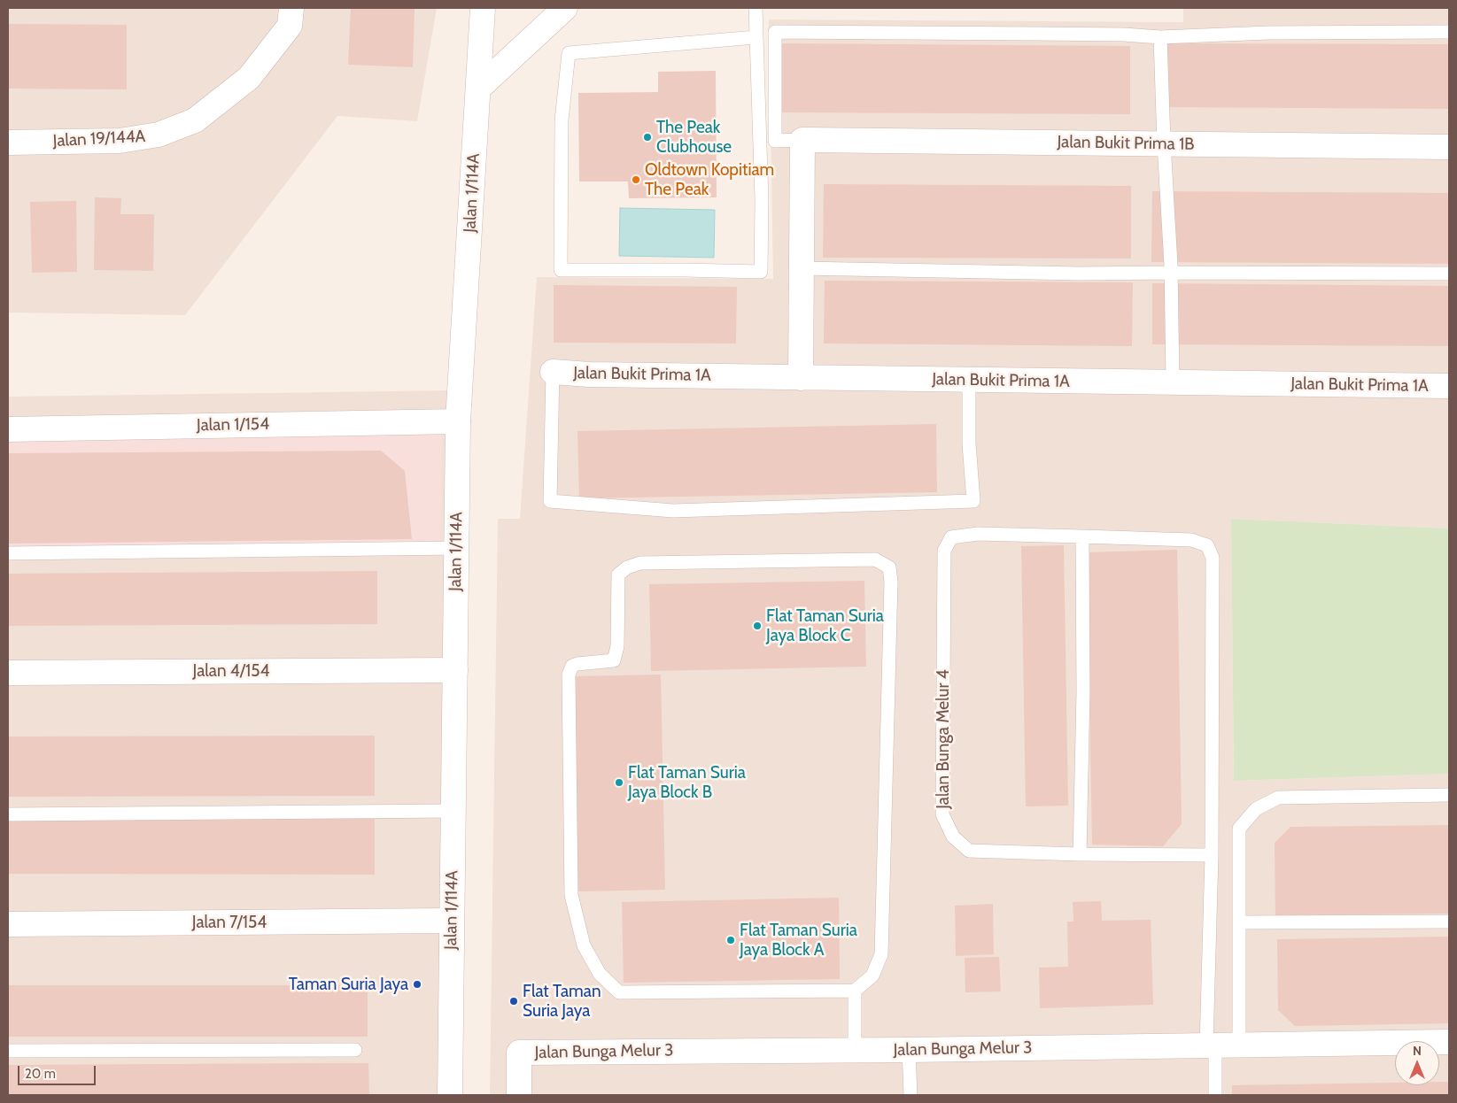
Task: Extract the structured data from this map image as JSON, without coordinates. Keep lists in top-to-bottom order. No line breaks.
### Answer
{"streets":{"street":["Jalan 19/144A","Jalan Bukit Prima 1B","Jalan 1/114A","Jalan Bukit Prima 1A","Jalan 1/154","Jalan 4/154","Jalan 7/154","Jalan Bunga Melur 3"],"lane":["Jalan Bunga Melur 4"]},"crossings":[["Jalan 1/114A","Jalan 1/154"],["Jalan 1/114A","Jalan 4/154"],["Jalan 1/114A","Jalan 7/154"]],"places":["The Peak Clubhouse","Oldtown Kopitiam The Peak","Flat Taman Suria Jaya Block C","Flat Taman Suria Jaya Block B","Flat Taman Suria Jaya Block A","Taman Suria Jaya","Flat Taman Suria Jaya"],"scale_bar":"20 m","north":"top"}
